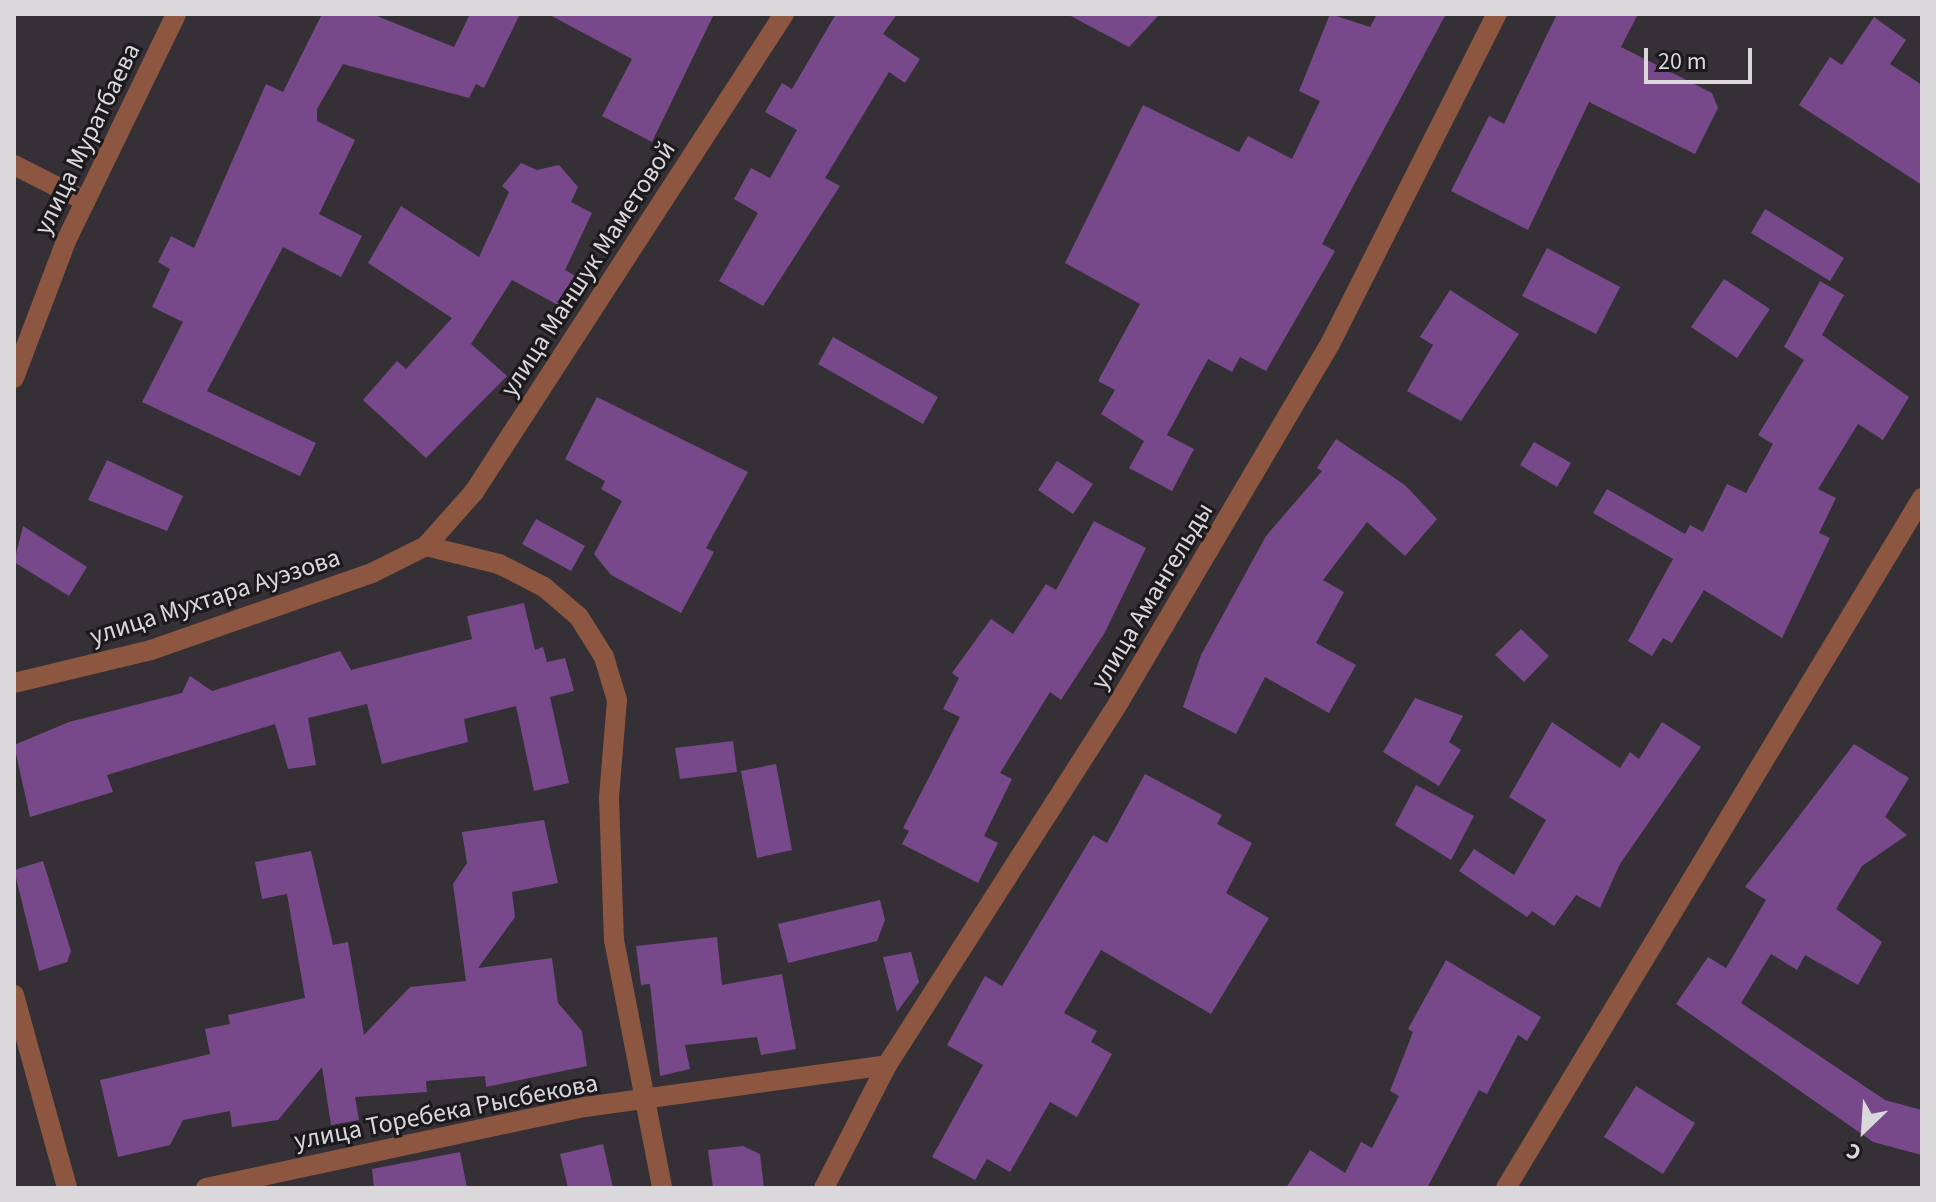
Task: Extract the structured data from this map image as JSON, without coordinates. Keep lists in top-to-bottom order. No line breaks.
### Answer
{"streets":{"street":["улица Муратбаева","улица Маншук Маметовой","улица Амангельды","улица Мухтара Ауэзова","улица Торебека Рысбекова"]},"crossings":[["улица Маншук Маметовой","улица Мухтара Ауэзова"],["улица Амангельды","улица Торебека Рысбекова"]],"scale_bar":"20 m","north":"bottom left"}
